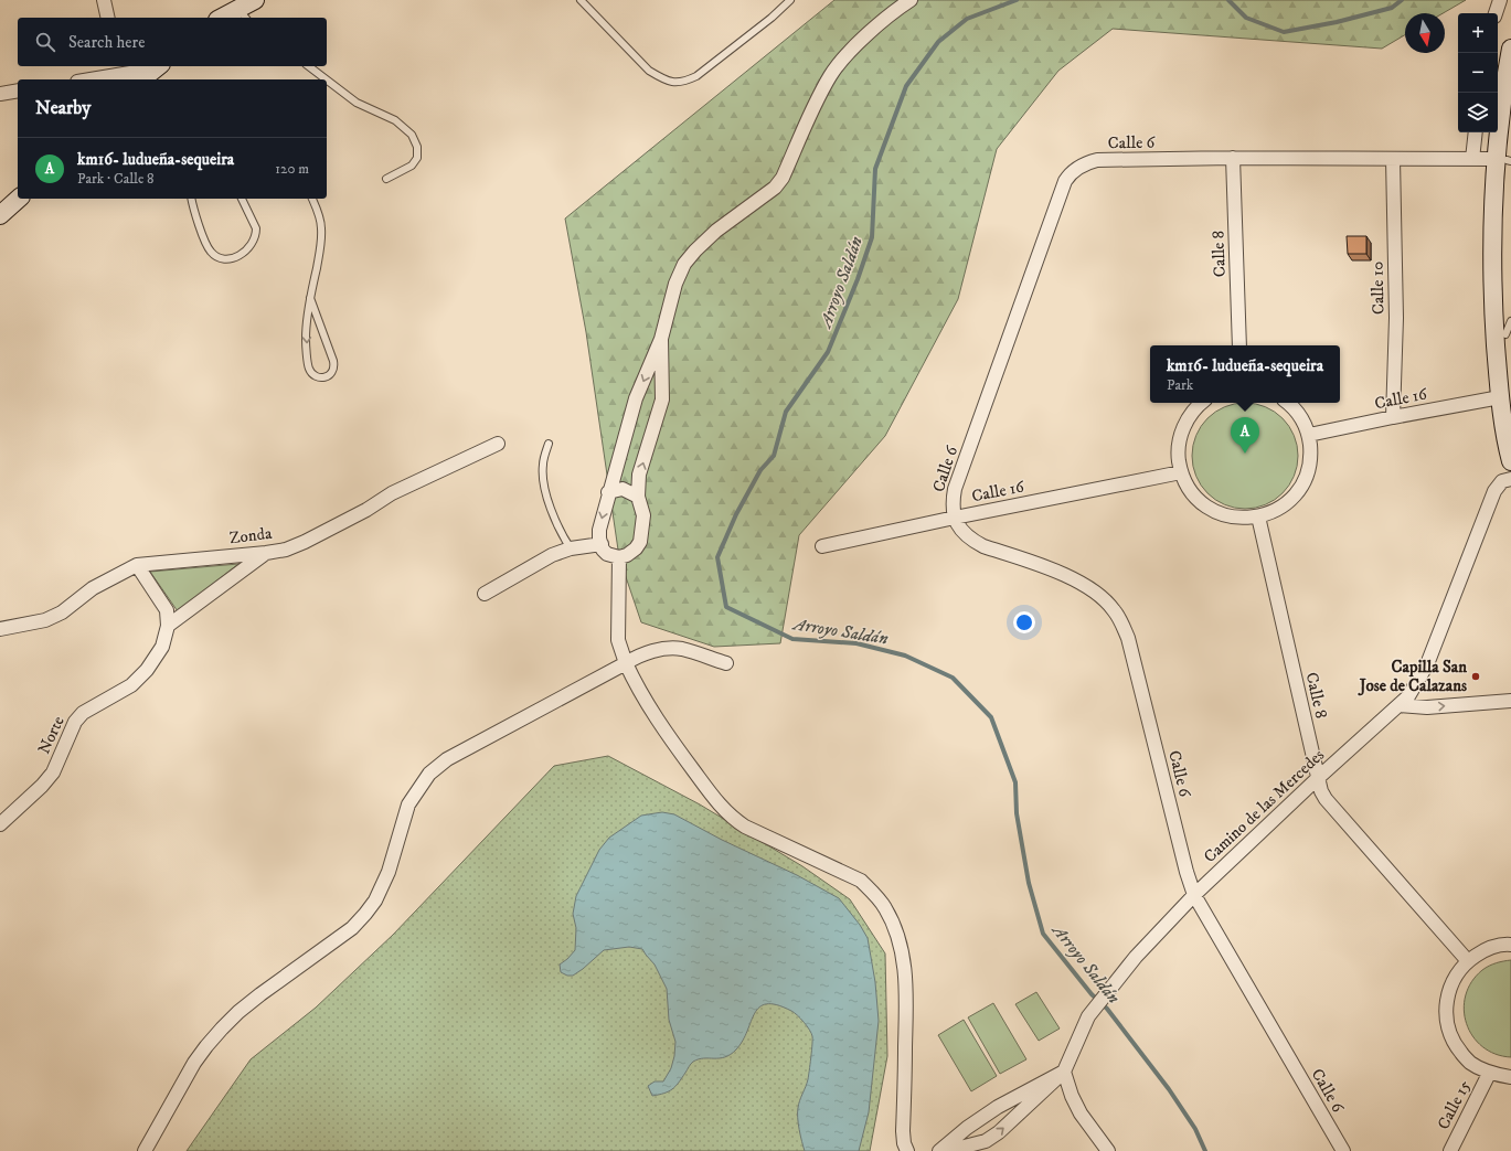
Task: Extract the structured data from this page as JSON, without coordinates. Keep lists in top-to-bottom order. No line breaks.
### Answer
{"streets":{"street":["Calle 6","Calle 8","Calle 10","Calle 16","Zonda","Norte","Camino de las Mercedes","Calle 15"]},"crossings":[["Calle 6","Calle 8"],["Calle 6","Calle 10"],["Calle 6","Calle 16"],["Calle 6","Camino de las Mercedes"],["Calle 8","Camino de las Mercedes"],["Calle 10","Calle 16"],["Zonda","Norte"]],"water":["Arroyo Saldán"],"places":["Capilla San Jose de Calazans"],"north":"bottom","page":{"map_buttons":["+","−"],"search":"Search here","heading":"Nearby","list":[{"mark":"A","name":"km16- ludueña-sequeira","note":"Park · Calle 8","value":"120 m"}],"popup":["km16- ludueña-sequeira","Park"],"pins":"A"}}
